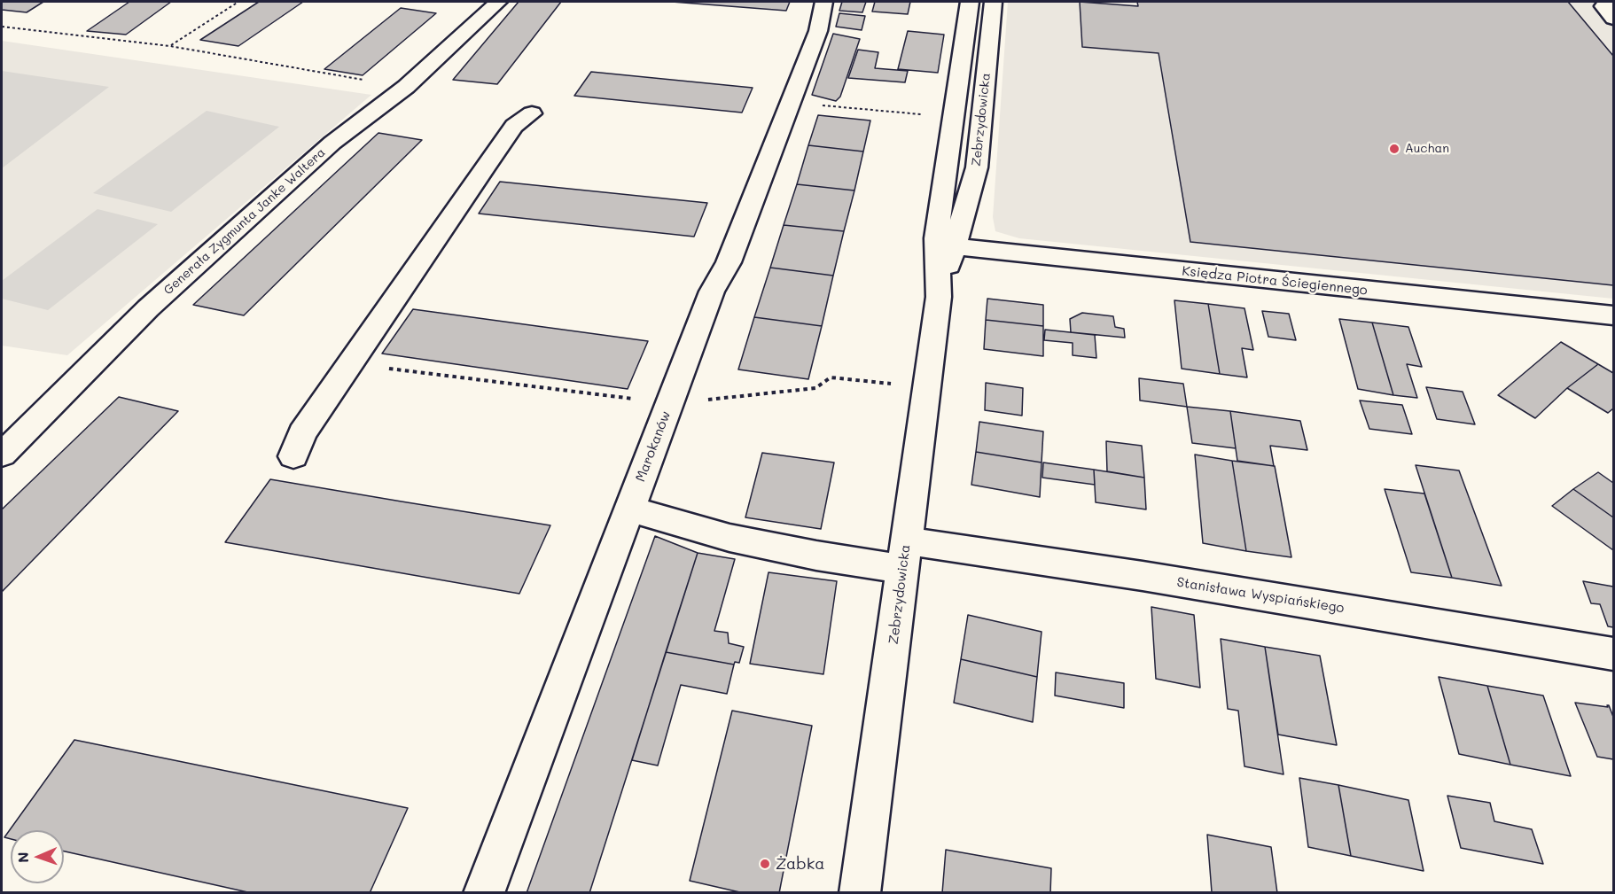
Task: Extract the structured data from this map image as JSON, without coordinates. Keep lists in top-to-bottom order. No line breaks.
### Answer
{"streets":{"street":["Zebrzydowicka","Generała Zygmunta Janke Waltera","Księdza Piotra Ściegiennego","Marokanów","Stanisława Wyspiańskiego"]},"crossings":[["Zebrzydowicka","Księdza Piotra Ściegiennego"],["Zebrzydowicka","Stanisława Wyspiańskiego"],["Marokanów","Stanisława Wyspiańskiego"]],"places":["Auchan","Żabka"],"north":"left"}
